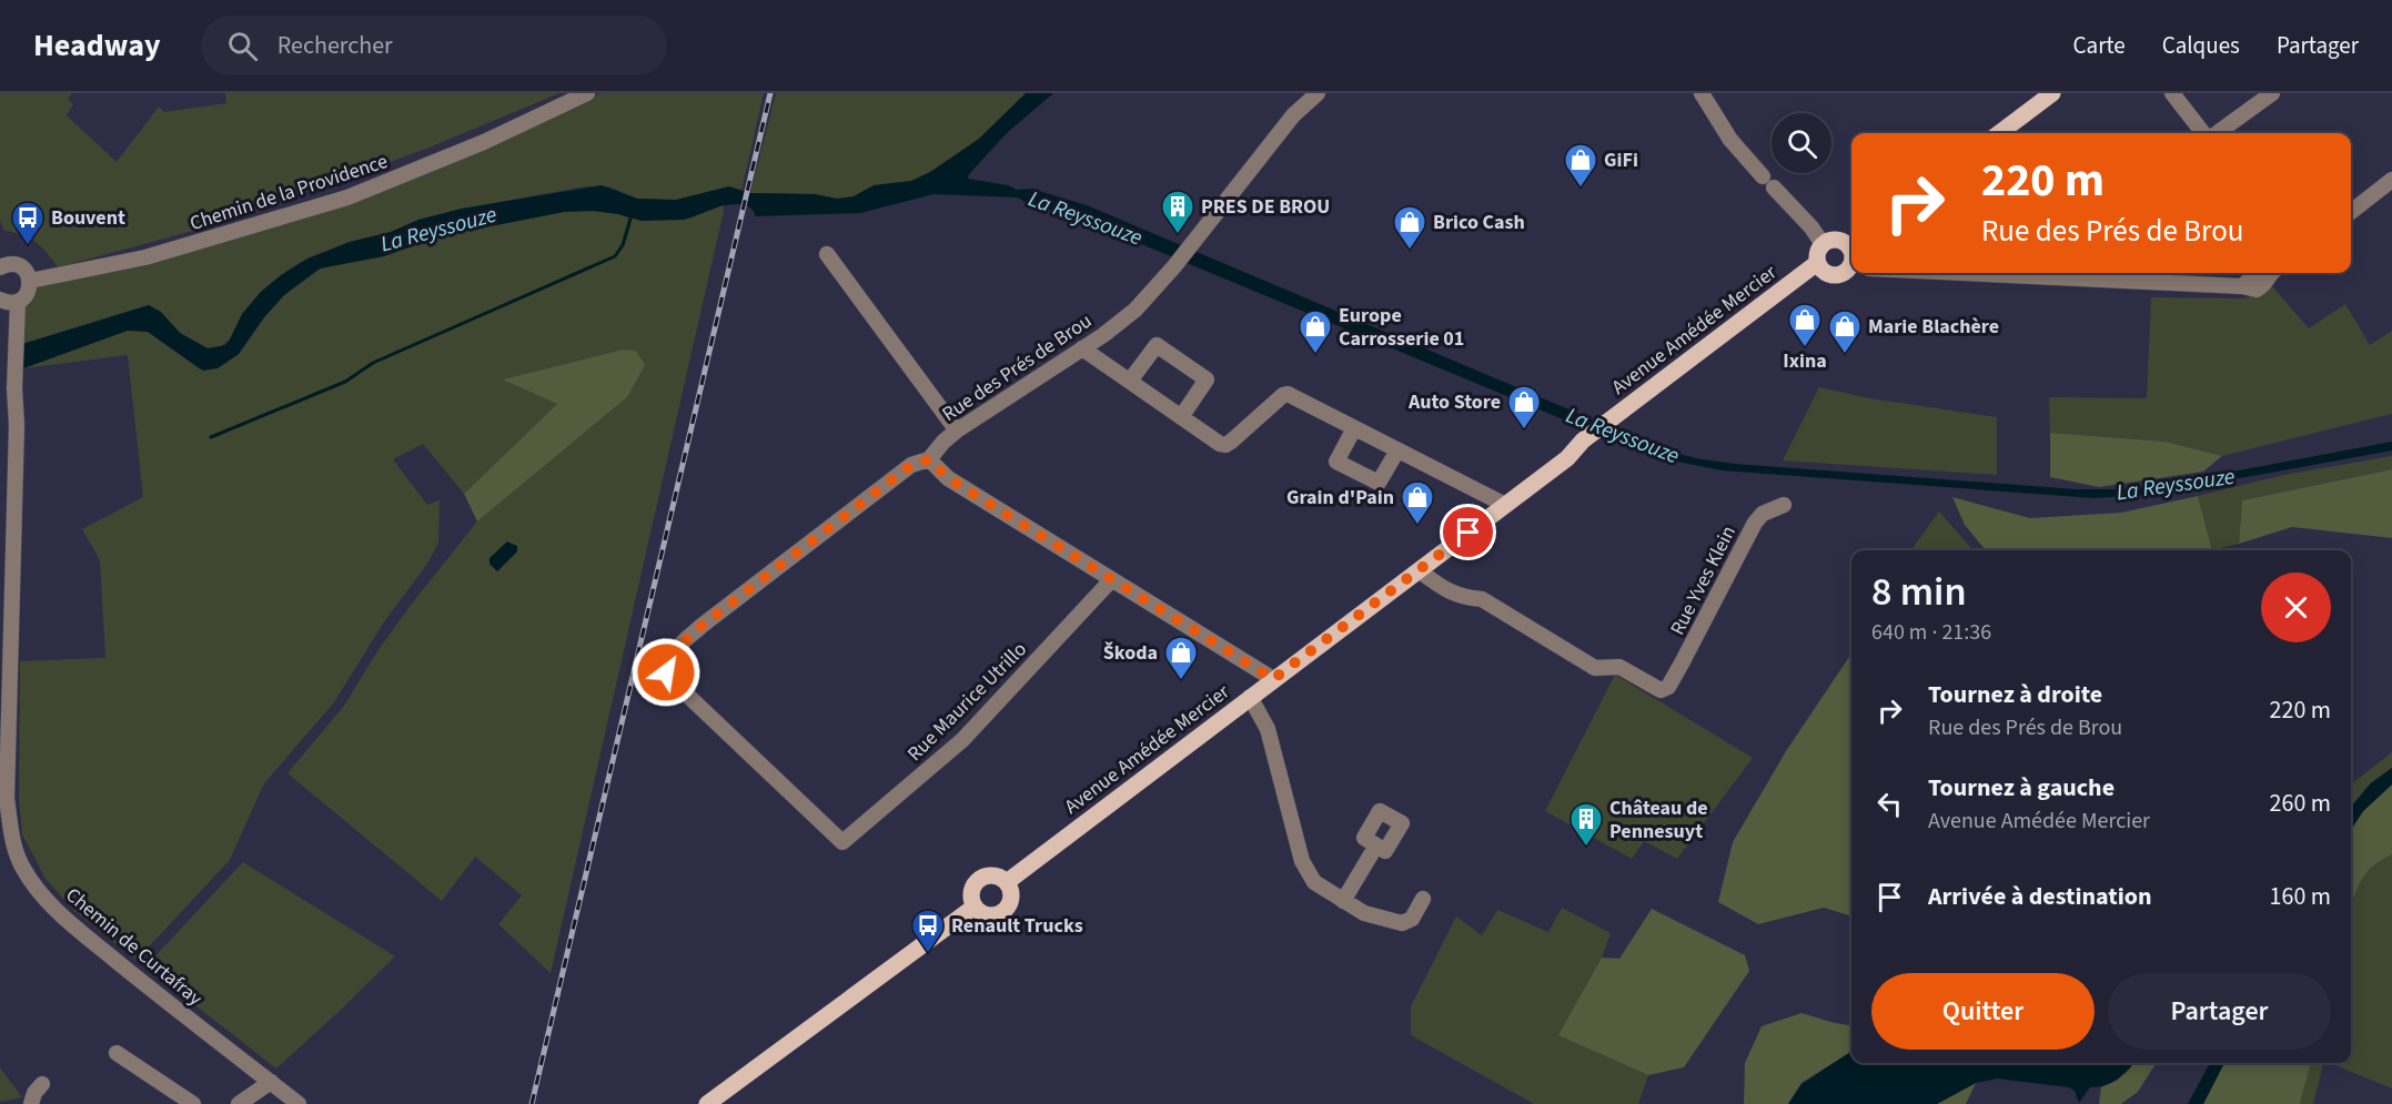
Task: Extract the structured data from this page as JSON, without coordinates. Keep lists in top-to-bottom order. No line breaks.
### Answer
{"streets":{"main road":["Avenue Amédée Mercier"],"street":["Chemin de la Providence","Rue des Prés de Brou","Rue Yves Klein","Rue Maurice Utrillo","Chemin de Curtafray"]},"crossings":[["Avenue Amédée Mercier","Rue Yves Klein"],["Rue des Prés de Brou","Rue Maurice Utrillo"]],"water":["La Reyssouze"],"places":{"shop":["GiFi","Brico Cash","Ixina","Europe Carrosserie 01","Marie Blachère","Auto Store","Grain d'Pain","Škoda"],"building":["PRES DE BROU","Château de Pennesuyt"],"bus stop":["Bouvent","Renault Trucks"]},"page":{"header":"Headway","search":"Rechercher","nav":["Carte","Calques","Partager"],"turn":["220 m","Rue des Prés de Brou"],"heading":["8 min","640 m · 21:36"],"list":[{"name":"Tournez à droite","note":"Rue des Prés de Brou","value":"220 m"},{"name":"Tournez à gauche","note":"Avenue Amédée Mercier","value":"260 m"},{"name":"Arrivée à destination","value":"160 m"}],"buttons":["Quitter","Partager"]}}
